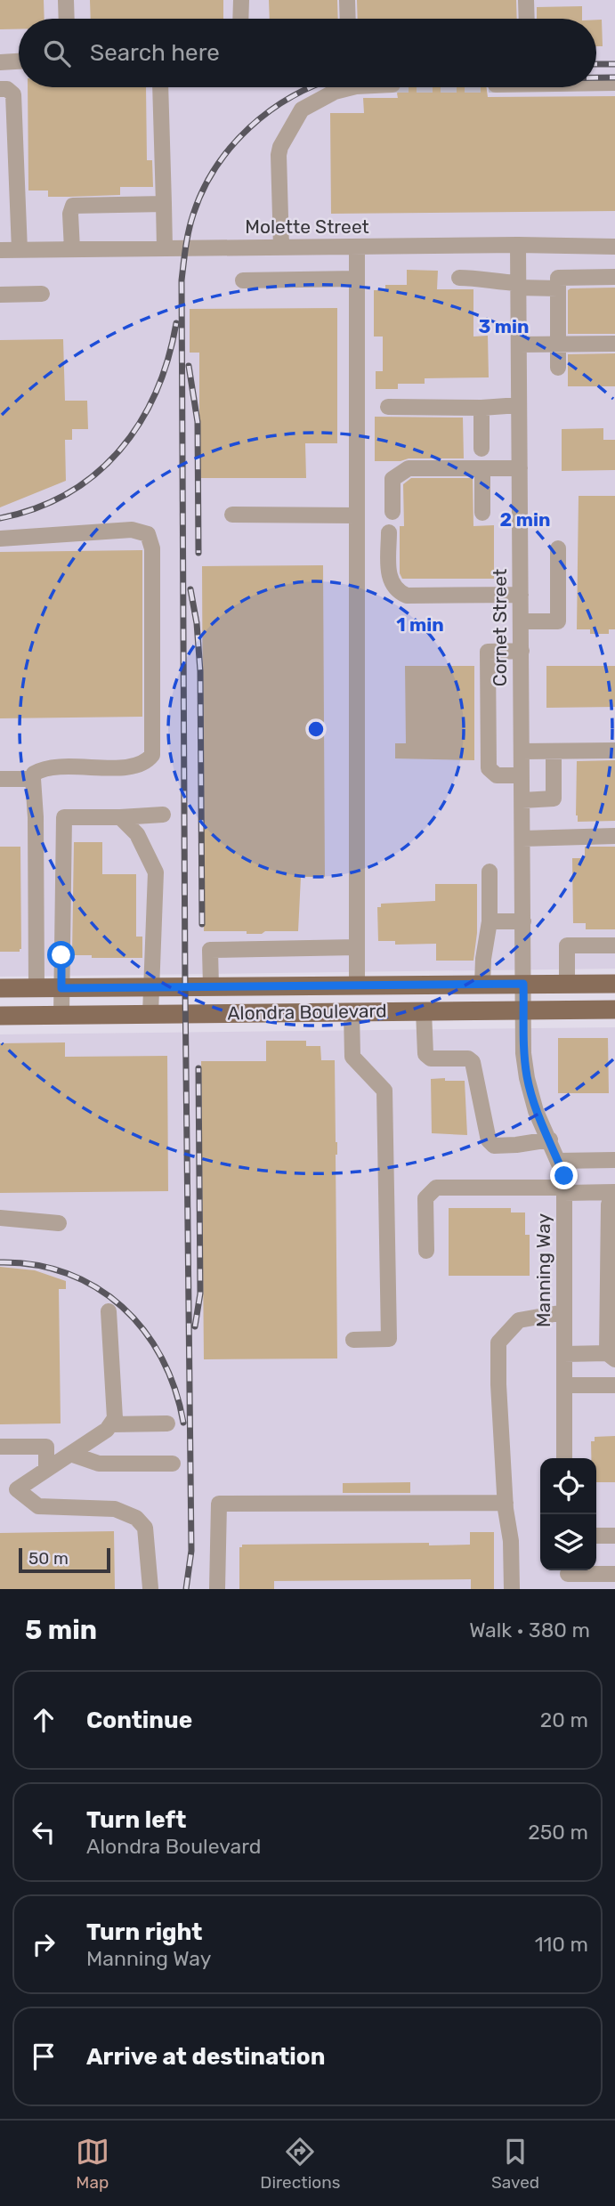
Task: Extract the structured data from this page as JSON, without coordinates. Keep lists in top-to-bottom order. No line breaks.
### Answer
{"streets":{"main road":["Alondra Boulevard"],"street":["Molette Street","Cornet Street","Manning Way"]},"crossings":[["Molette Street","Cornet Street"],["Cornet Street","Alondra Boulevard"],["Cornet Street","Manning Way"],["Alondra Boulevard","Manning Way"]],"scale_bar":"50 m","page":{"search":"Search here","scale":"50 m","heading":["5 min","Walk · 380 m"],"list":[["Continue","20 m"],["Turn left","Alondra Boulevard","250 m"],["Turn right","Manning Way","110 m"],"Arrive at destination"],"nav":["Map","Directions","Saved"]},"rings":["3 min","2 min","1 min"]}
